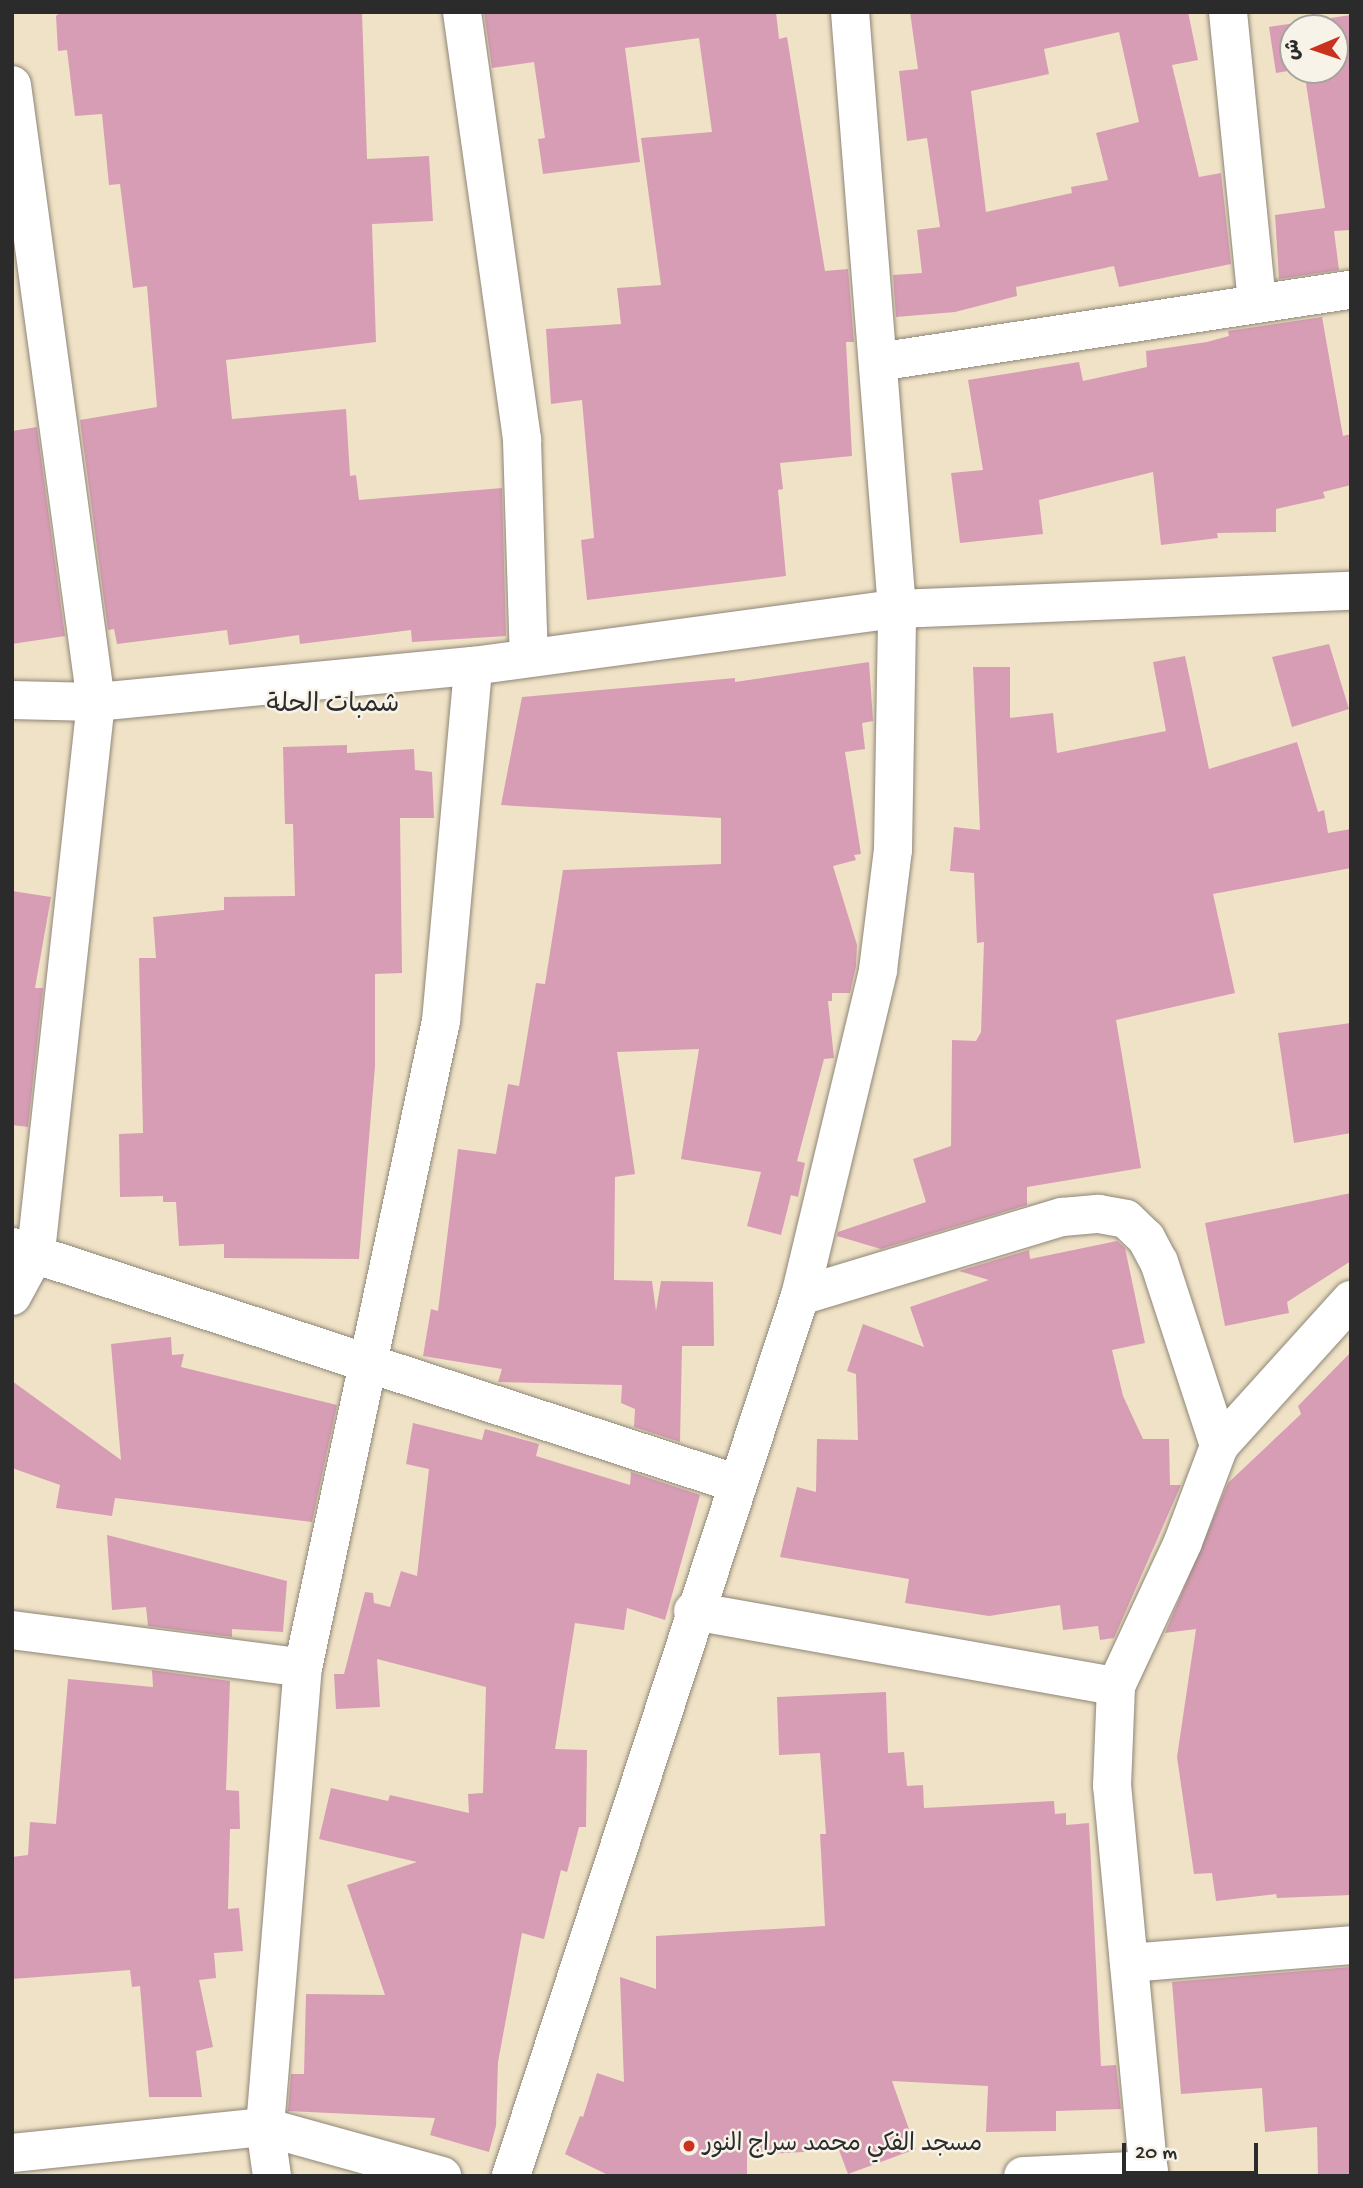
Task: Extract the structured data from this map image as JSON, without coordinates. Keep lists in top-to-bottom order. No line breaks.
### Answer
{"districts":["شمبات الحلة"],"places":["مسجد الفكي محمد سراج النور"],"scale_bar":"20 m","north":"left"}
